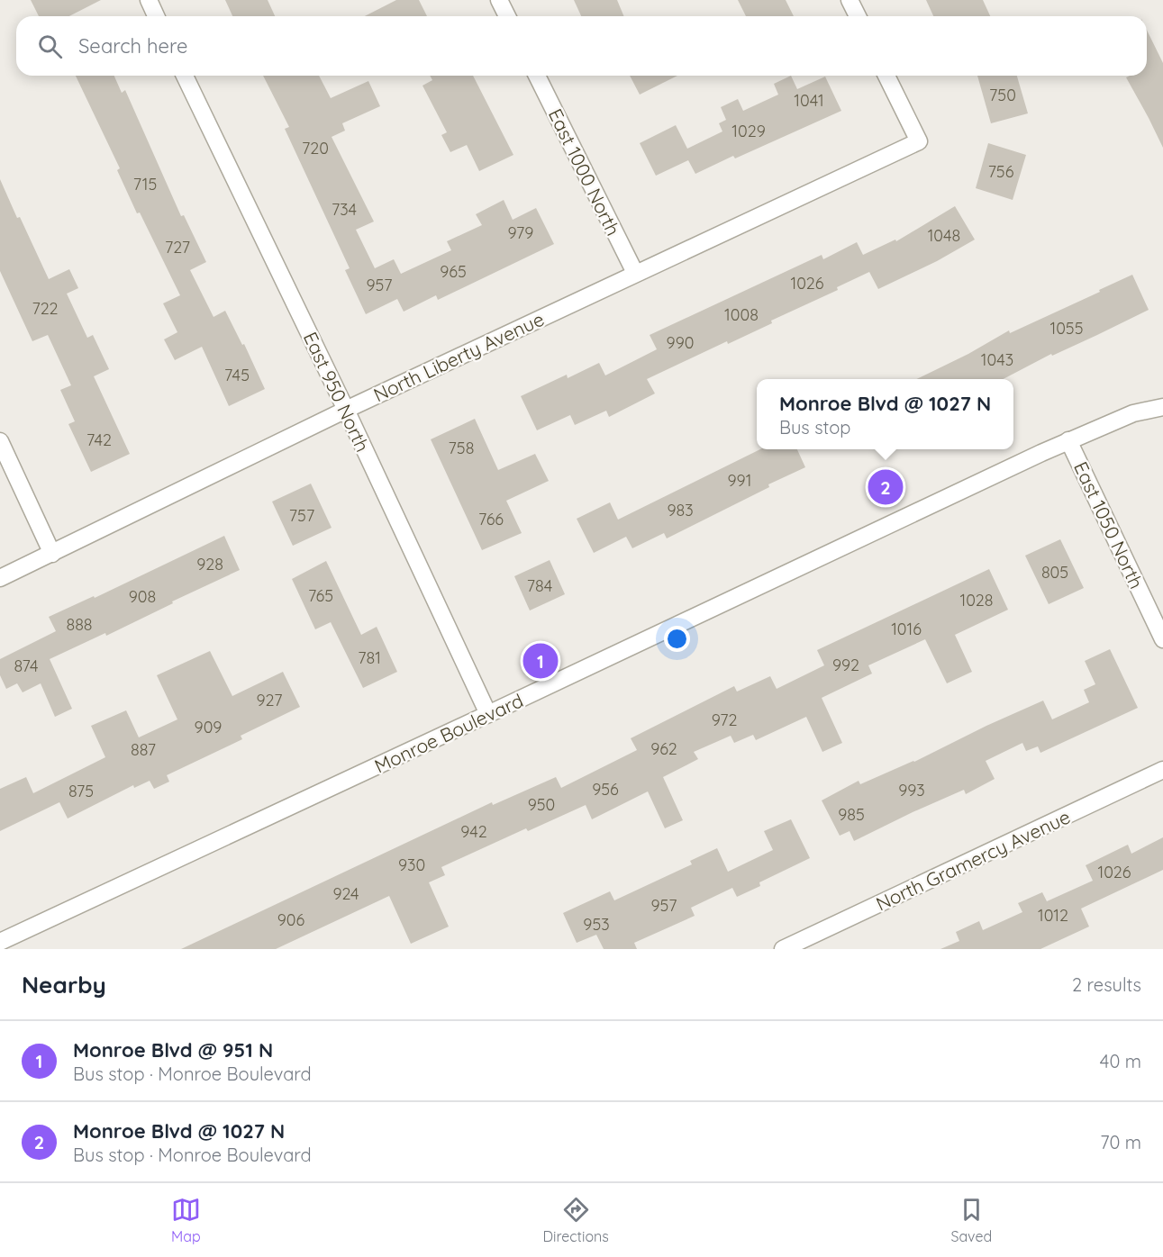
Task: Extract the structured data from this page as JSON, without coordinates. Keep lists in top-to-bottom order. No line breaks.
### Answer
{"streets":{"street":["East 1000 North","North Liberty Avenue","East 950 North","East 1050 North","Monroe Boulevard","North Gramercy Avenue"]},"crossings":[["East 1000 North","North Liberty Avenue"],["North Liberty Avenue","East 950 North"],["East 950 North","Monroe Boulevard"],["East 1050 North","Monroe Boulevard"]],"house_numbers":["750","1041","1029","720","756","715","734","979","1048","727","965","1026","957","722","1008","1055","990","1043","745","742","758","991","983","757","766","928","805","784","765","908","1028","888","1016","781","992","874","927","972","909","962","887","956","993","875","950","985","942","930","1026","924","957","1012","906","953"],"page":{"search":"Search here","popup":["Monroe Blvd @ 1027 N","Bus stop"],"pins":["2","1"],"heading":["Nearby","2 results"],"list":[{"mark":"1","name":"Monroe Blvd @ 951 N","note":"Bus stop · Monroe Boulevard","value":"40 m"},{"mark":"2","name":"Monroe Blvd @ 1027 N","note":"Bus stop · Monroe Boulevard","value":"70 m"}],"nav":["Map","Directions","Saved"]}}
